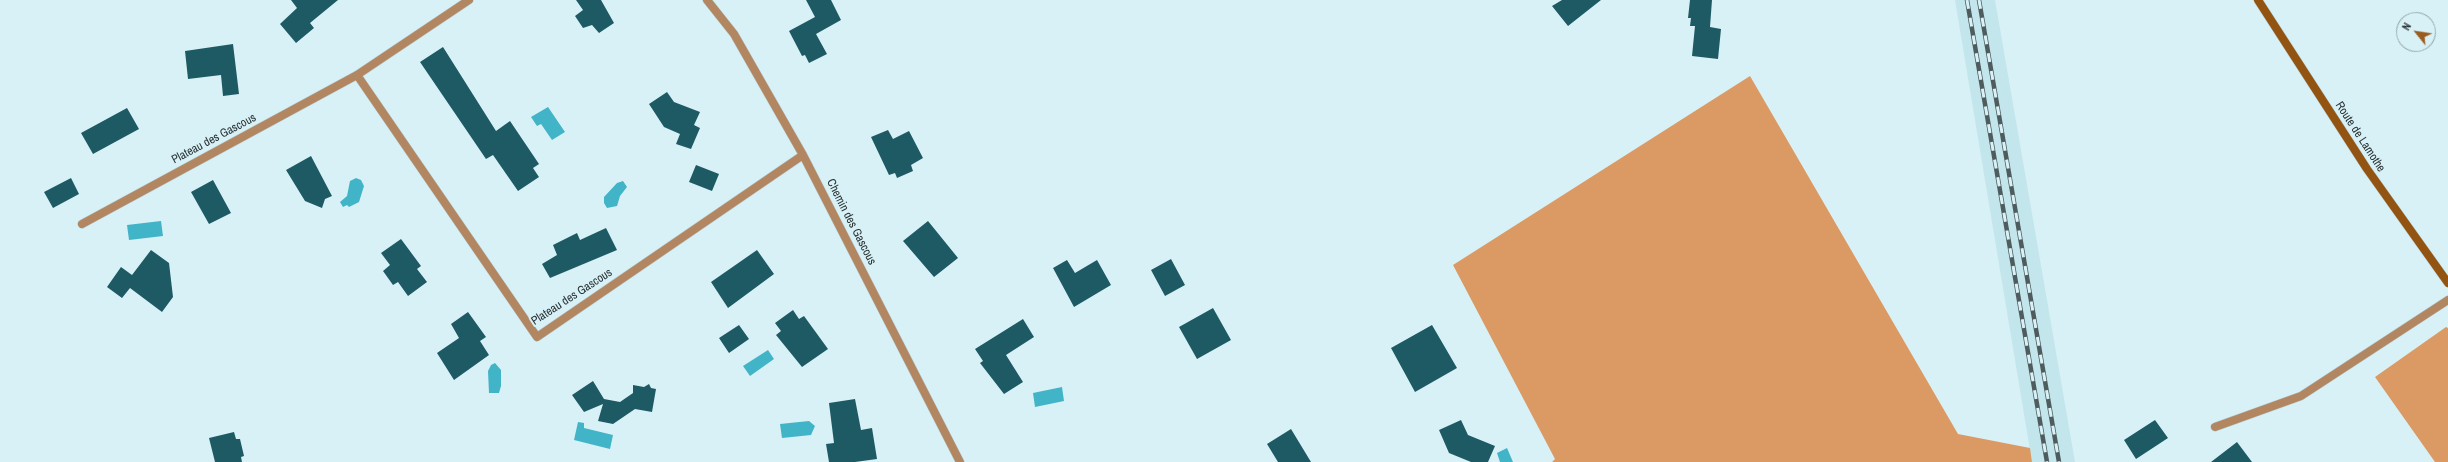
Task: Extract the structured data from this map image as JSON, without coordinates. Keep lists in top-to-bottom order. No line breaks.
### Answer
{"streets":{"street":["Route de Lamothe","Plateau des Gascous","Chemin des Gascous"]},"crossings":[["Plateau des Gascous","Chemin des Gascous"]],"north":"top left"}
